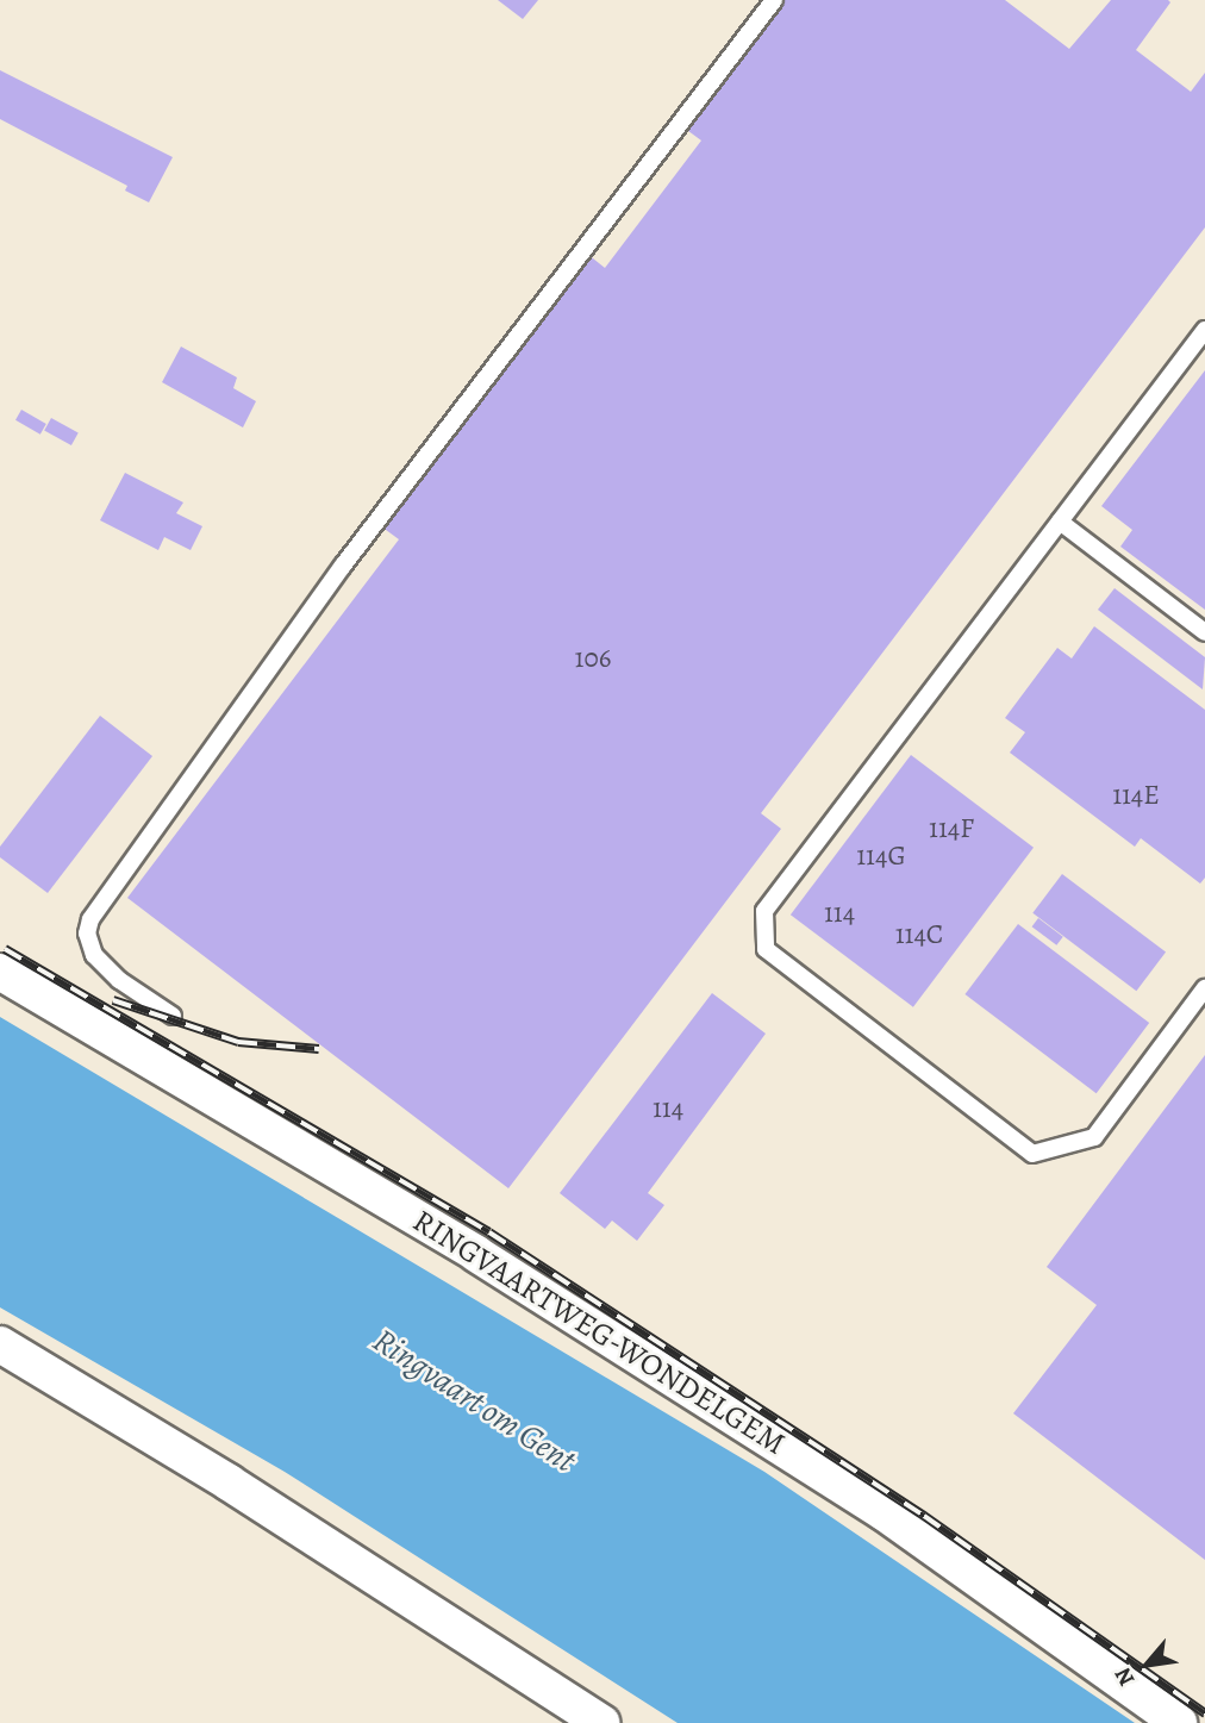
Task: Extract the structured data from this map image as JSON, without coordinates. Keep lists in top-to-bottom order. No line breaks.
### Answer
{"streets":{"street":["RINGVAARTWEG-WONDELGEM"]},"water":["Ringvaart om Gent"],"house_numbers":["106","114E","114F","114G","114","114C","114"],"north":"bottom left"}
